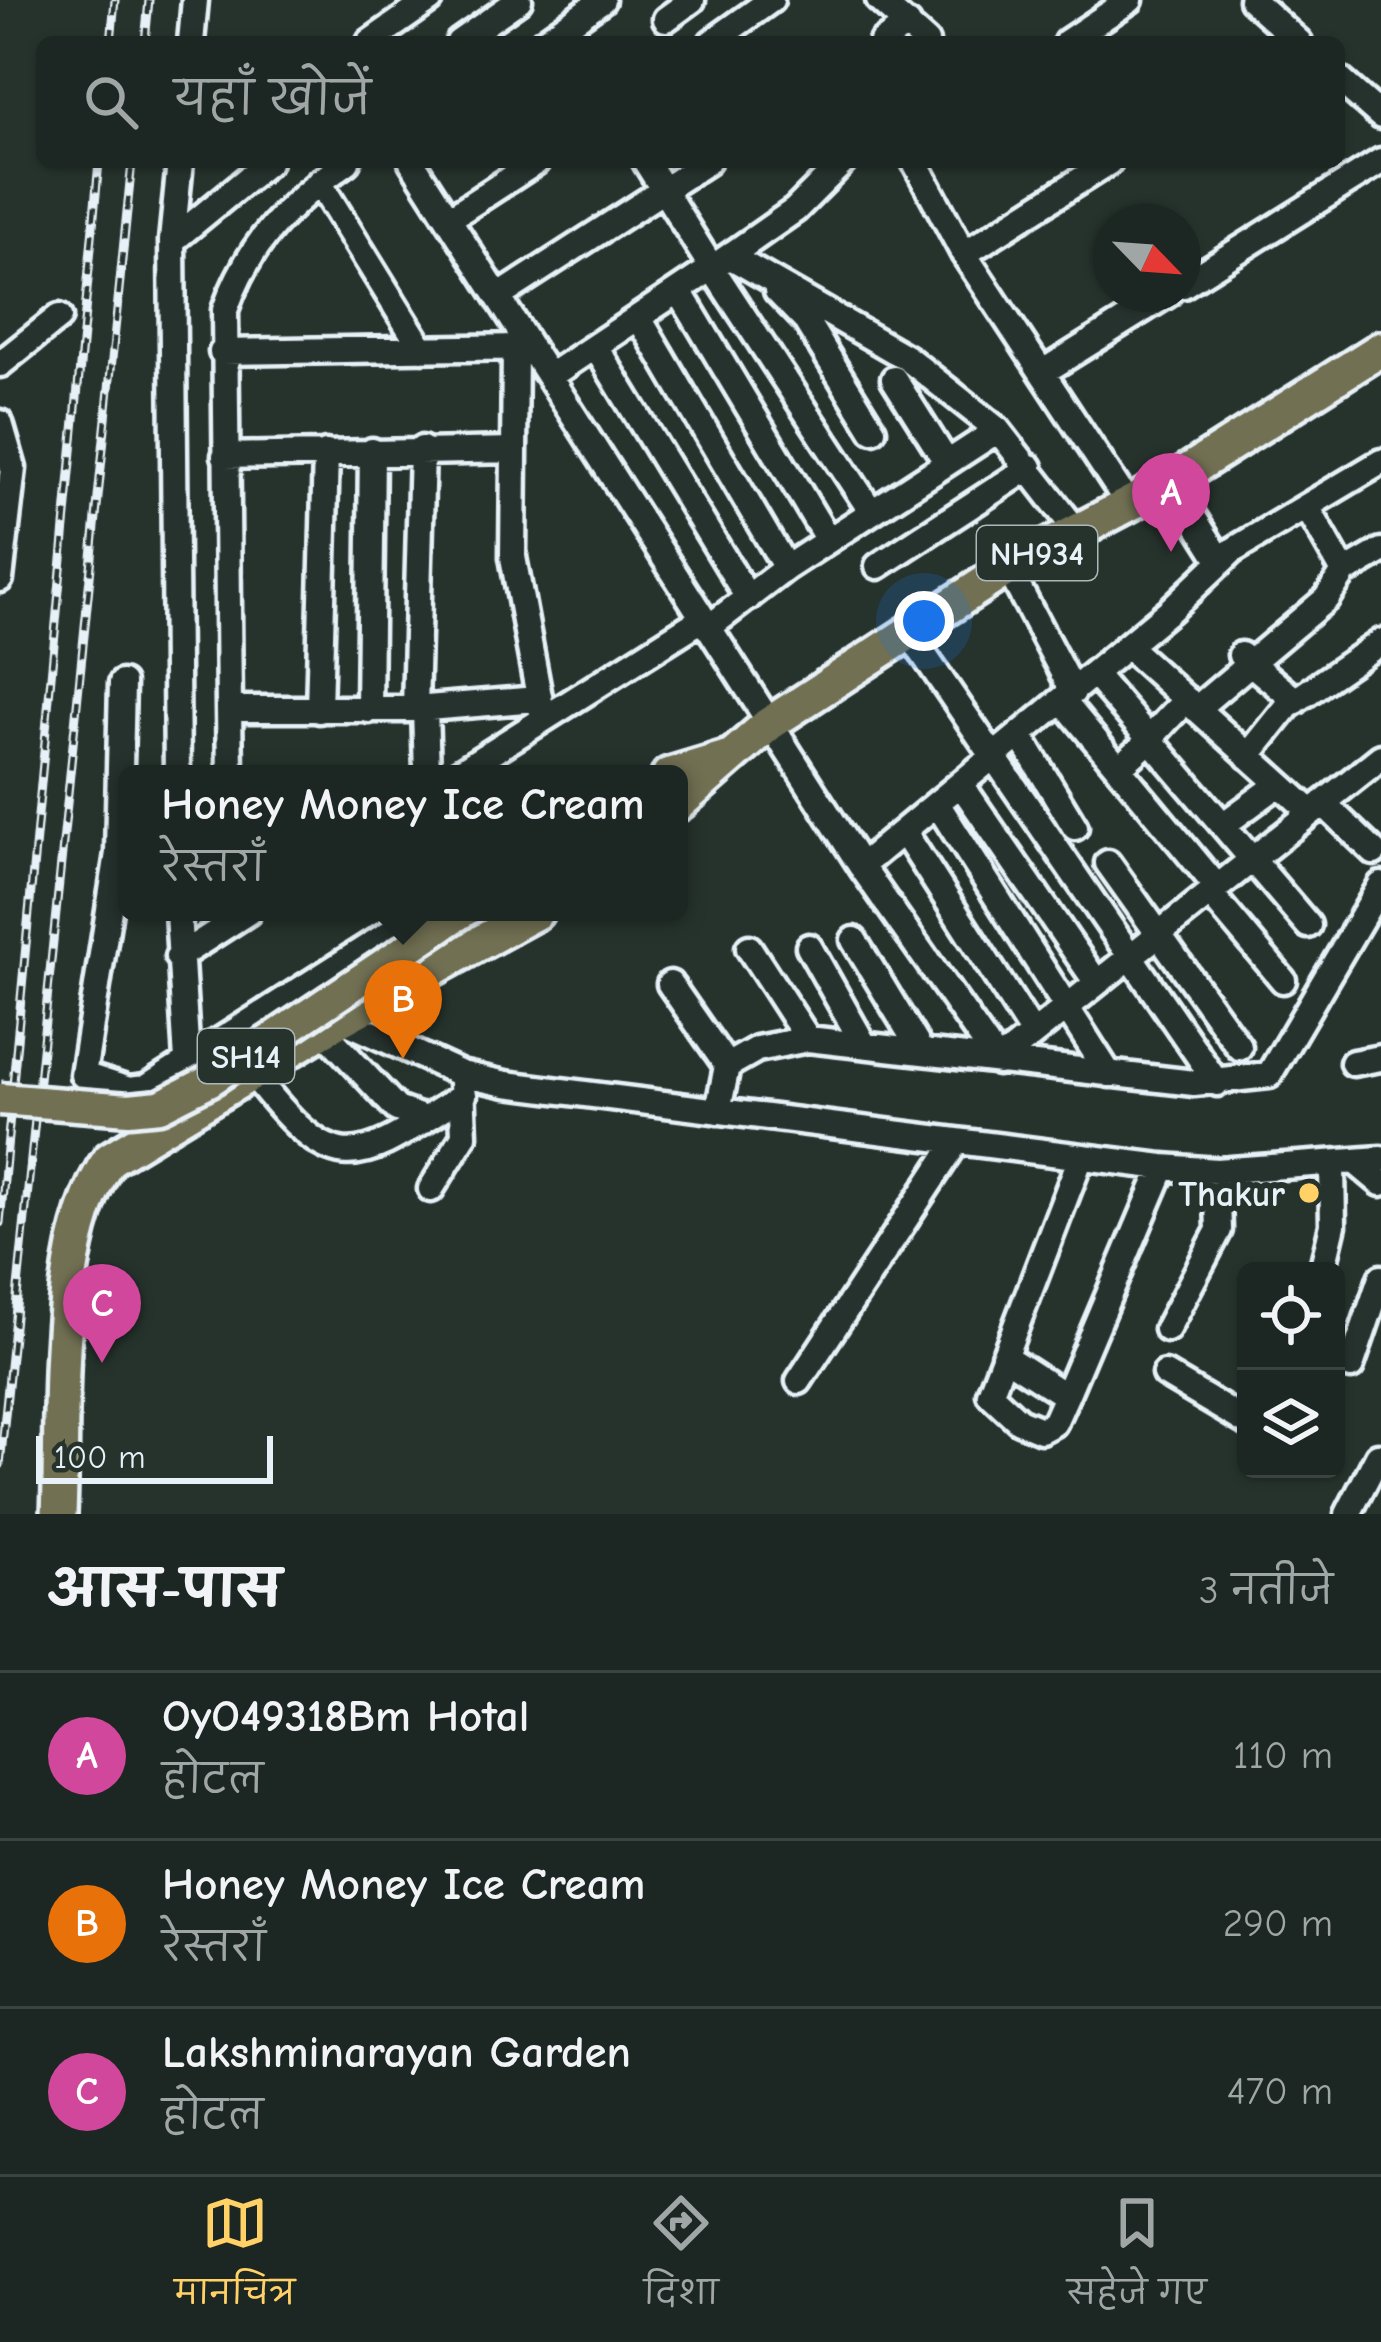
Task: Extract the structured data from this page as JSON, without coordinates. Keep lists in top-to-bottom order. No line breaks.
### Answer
{"streets":{"highway":["NH934"],"main road":["SH14"]},"places":["Thakur"],"scale_bar":"100 m","north":"bottom right","page":{"search":"यहाँ खोजें","pins":["A","B","C"],"popup":["Honey Money Ice Cream","रेस्तराँ"],"scale":"100 m","heading":["आस-पास","3 नतीजे"],"list":[{"mark":"A","name":"OyO49318Bm Hotal","note":"होटल","value":"110 m"},{"mark":"B","name":"Honey Money Ice Cream","note":"रेस्तराँ","value":"290 m"},{"mark":"C","name":"Lakshminarayan Garden","note":"होटल","value":"470 m"}],"nav":["मानचित्र","दिशा","सहेजे गए"]}}
